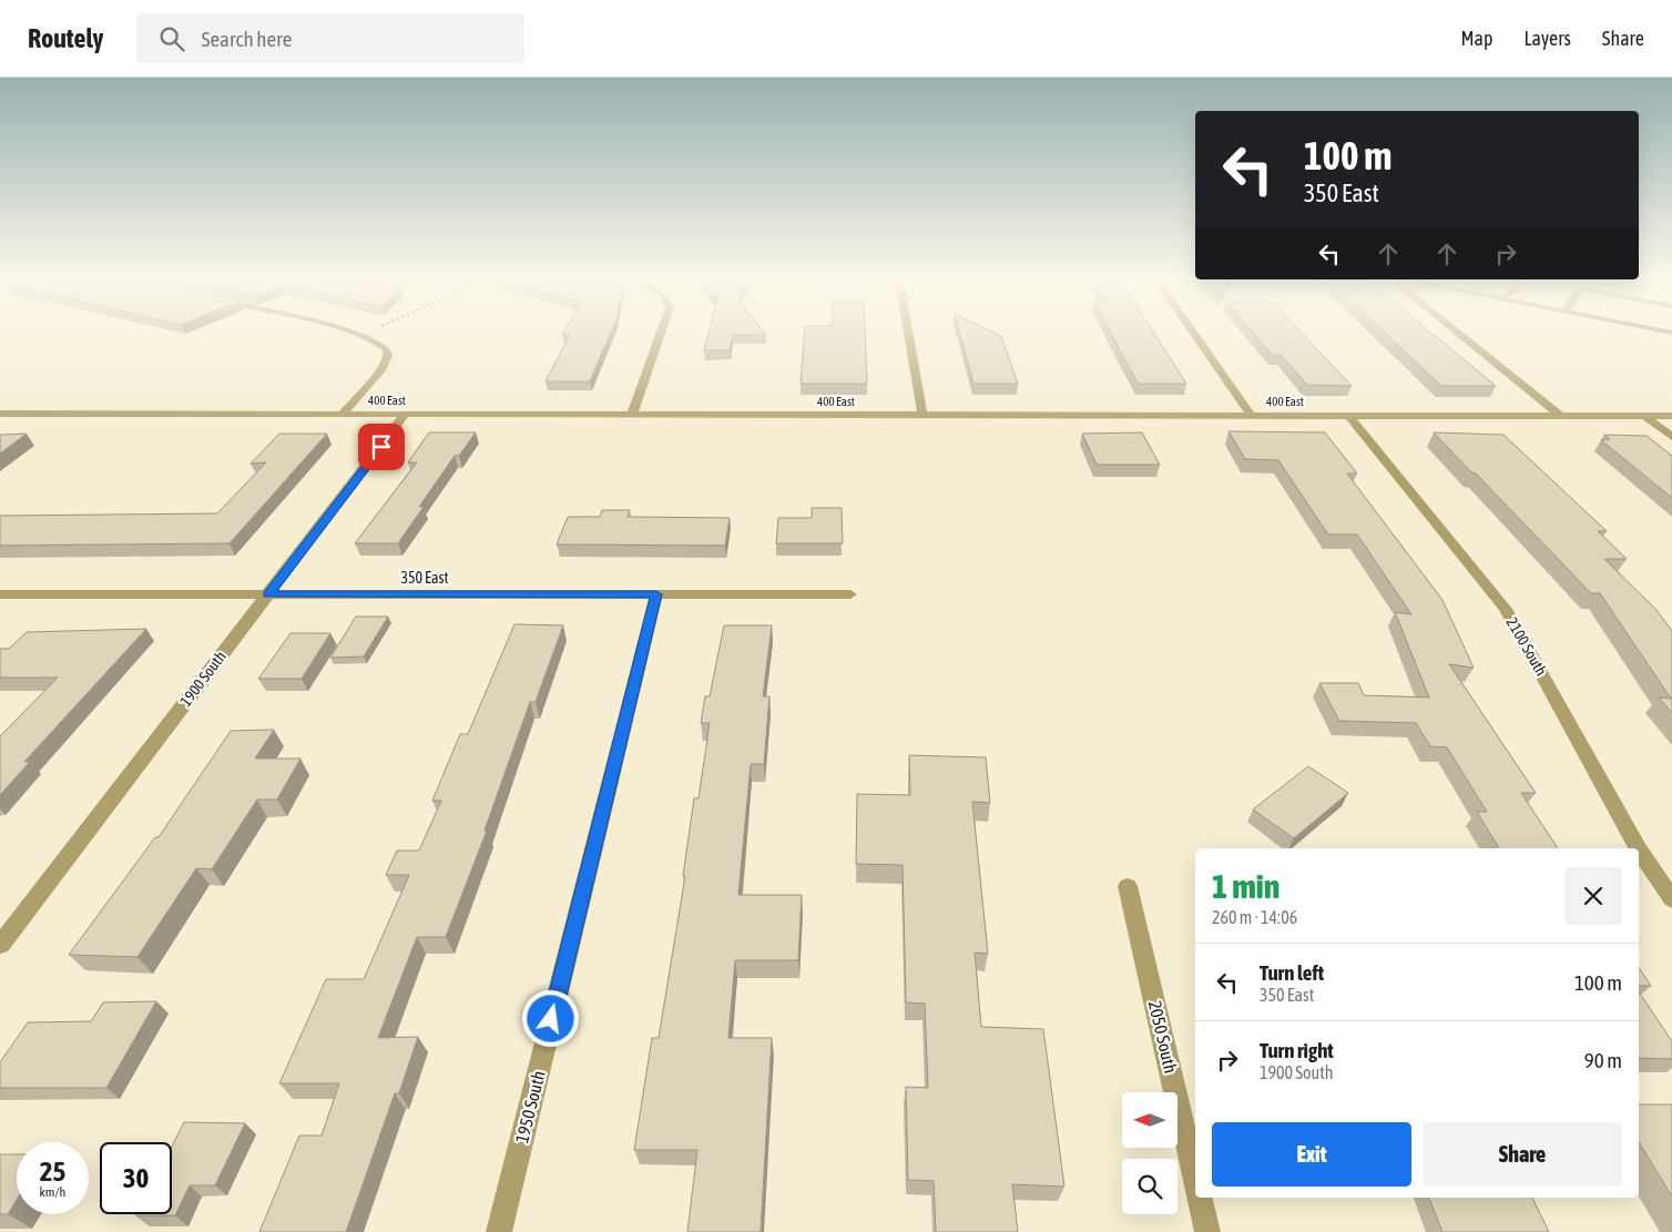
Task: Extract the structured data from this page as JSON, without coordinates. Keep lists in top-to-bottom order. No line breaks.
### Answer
{"streets":{"street":["400 East","350 East","2100 South","1900 South","2050 South","1950 South"]},"crossings":[["400 East","2100 South"],["400 East","1900 South"],["350 East","1900 South"],["350 East","1950 South"]],"north":"left","page":{"header":"Routely","search":"Search here","nav":["Map","Layers","Share"],"turn":["100 m","350 East"],"heading":["1 min","260 m · 14:06"],"list":[{"name":"Turn left","note":"350 East","value":"100 m"},{"name":"Turn right","note":"1900 South","value":"90 m"}],"buttons":["Exit","Share"],"speed":"25 km/h","limit":"30"}}
